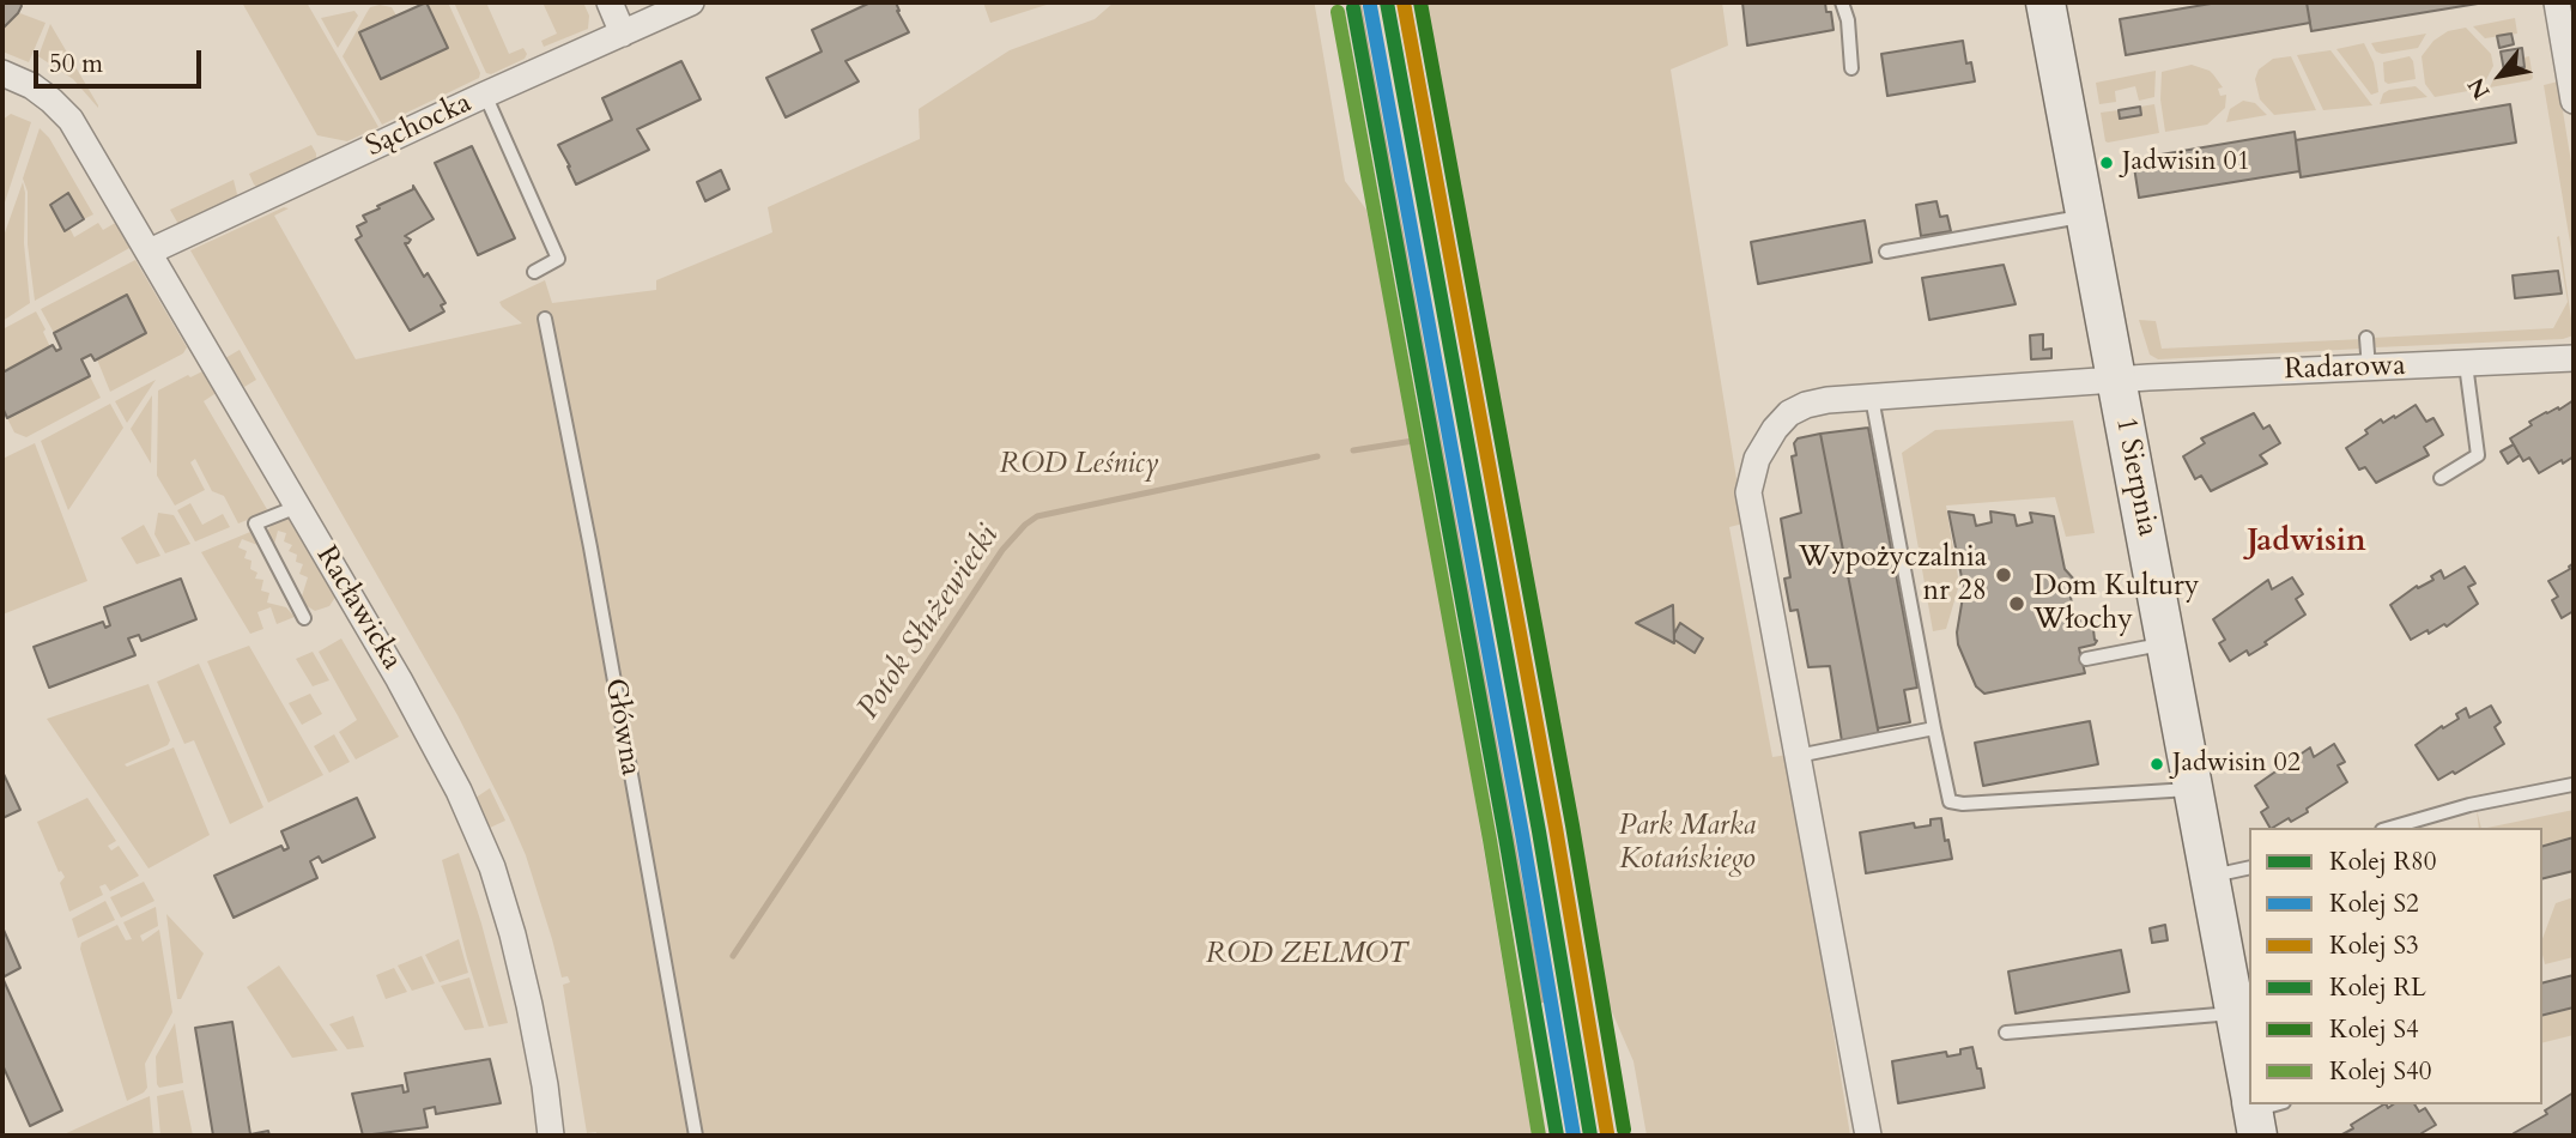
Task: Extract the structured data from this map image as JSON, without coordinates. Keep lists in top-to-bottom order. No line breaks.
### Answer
{"streets":{"street":["Sąchocka","Radarowa","1 Sierpnia","Racławicka"],"lane":["Główna"]},"crossings":[["Sąchocka","Racławicka"],["Radarowa","1 Sierpnia"]],"districts":["Jadwisin"],"water":["Potok Służewiecki"],"parks":["ROD Leśnicy","Park Marka Kotańskiego","ROD ZELMOT"],"places":["Jadwisin 01","Wypożyczalnia nr 28","Dom Kultury Włochy","Jadwisin 02"],"lines":["rail line R80","rail line S3","rail line S4","rail line S2","rail line RL","rail line S40"],"legend":["Kolej R80","Kolej S2","Kolej S3","Kolej RL","Kolej S4","Kolej S40"],"scale_bar":"50 m","north":"bottom left"}
